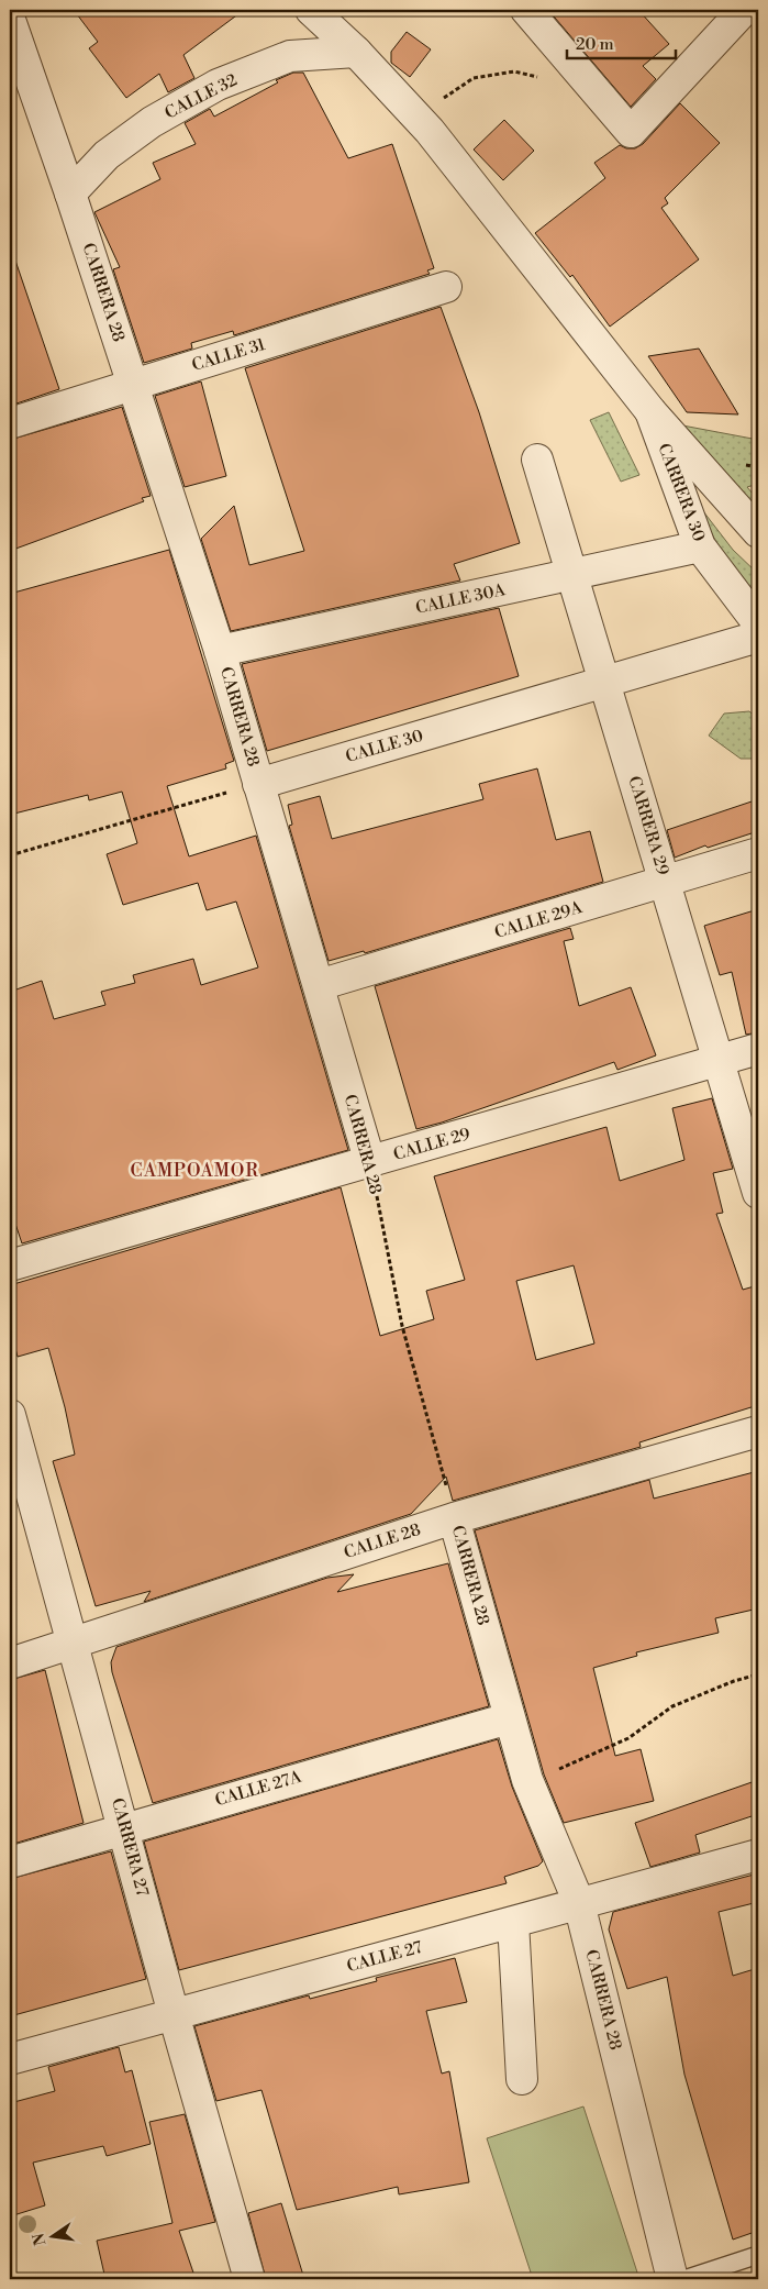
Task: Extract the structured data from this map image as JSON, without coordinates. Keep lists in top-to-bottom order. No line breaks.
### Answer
{"streets":{"street":["CALLE 32","CARRERA 28","CALLE 31","CARRERA 30","CALLE 30A","CALLE 30","CARRERA 29","CALLE 29A","CALLE 29","CALLE 28","CALLE 27A","CARRERA 27","CALLE 27"]},"crossings":[["CALLE 32","CARRERA 28"],["CARRERA 28","CALLE 31"],["CARRERA 28","CALLE 30A"],["CARRERA 28","CALLE 30"],["CARRERA 28","CALLE 29A"],["CARRERA 28","CALLE 29"],["CARRERA 28","CALLE 28"],["CARRERA 28","CALLE 27A"],["CARRERA 28","CALLE 27"],["CARRERA 30","CALLE 30A"],["CALLE 30A","CARRERA 29"],["CALLE 30","CARRERA 29"],["CARRERA 29","CALLE 29A"],["CARRERA 29","CALLE 29"],["CALLE 28","CARRERA 27"],["CALLE 27A","CARRERA 27"],["CARRERA 27","CALLE 27"]],"districts":["CAMPOAMOR"],"scale_bar":"20 m","north":"left"}
